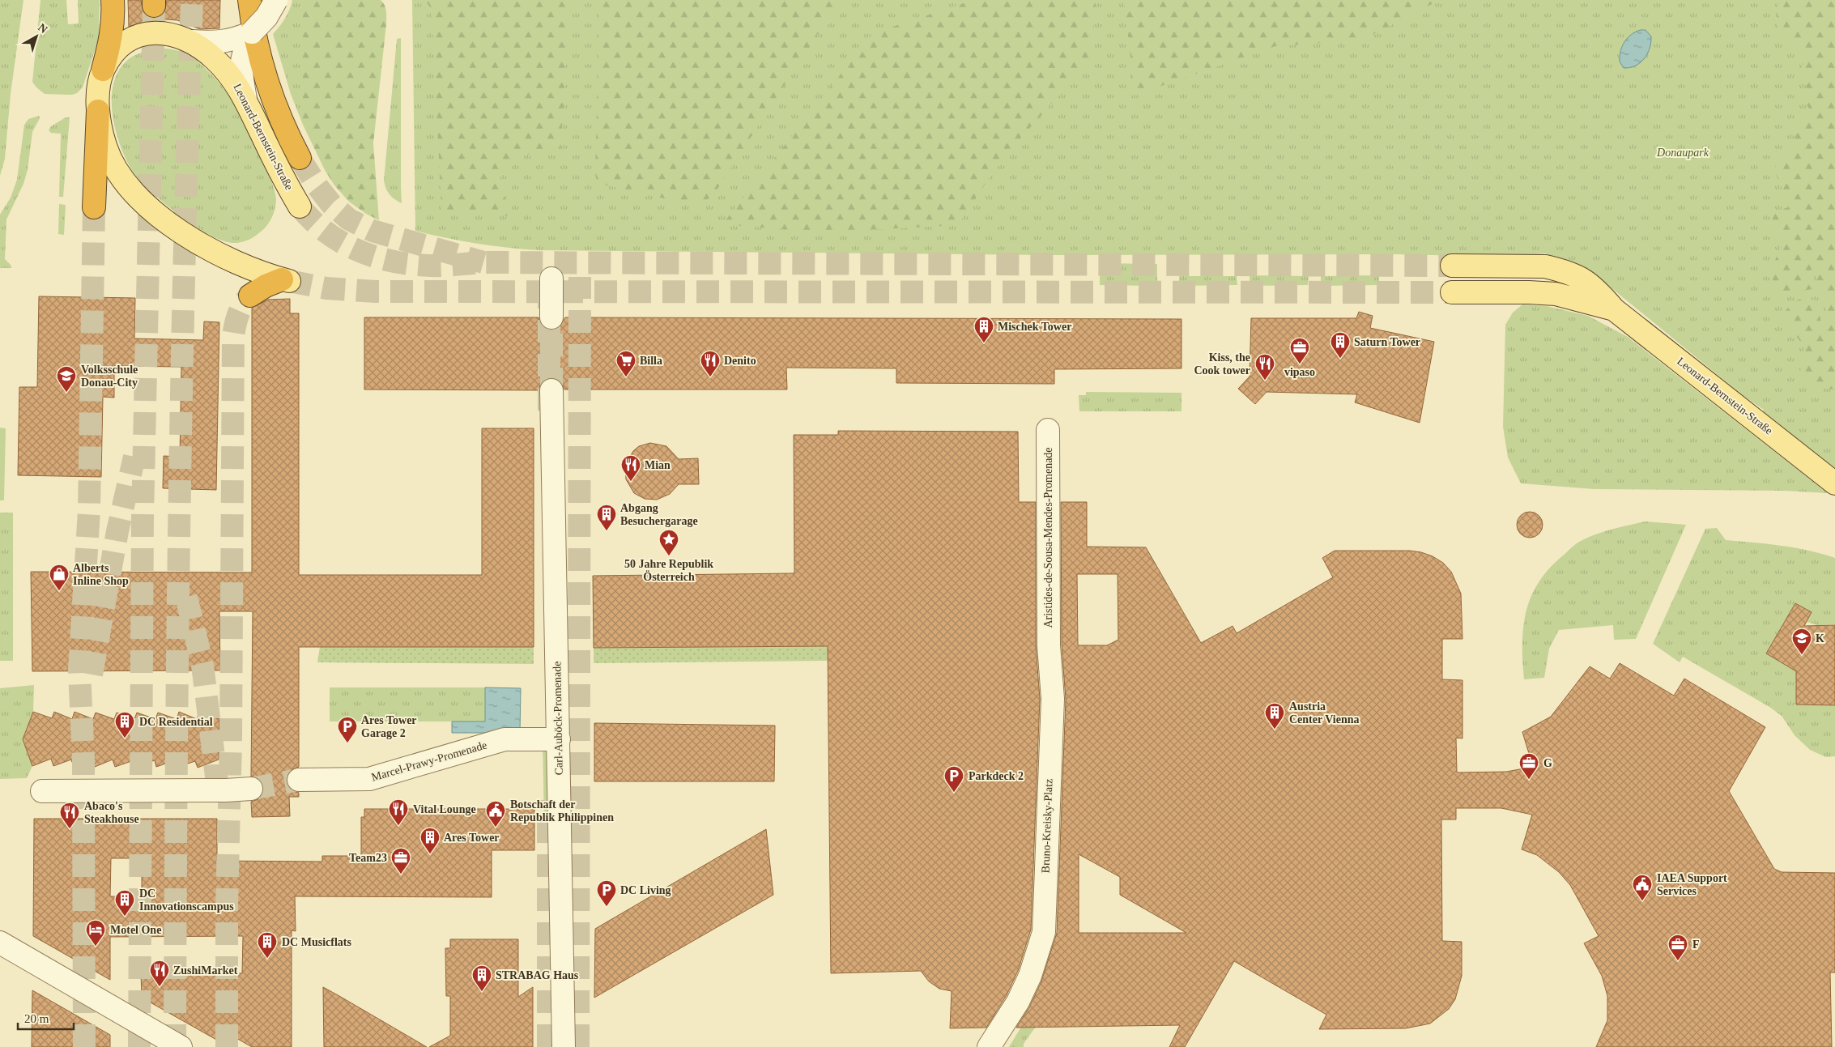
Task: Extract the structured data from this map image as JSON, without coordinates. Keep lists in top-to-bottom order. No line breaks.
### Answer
{"streets":{"main road":["Leonard-Bernstein-Straße"],"street":["Aristides-de-Sousa-Mendes-Promenade","Carl-Auböck-Promenade","Marcel-Prawy-Promenade","Bruno-Kreisky-Platz"]},"crossings":[["Aristides-de-Sousa-Mendes-Promenade","Bruno-Kreisky-Platz"],["Carl-Auböck-Promenade","Marcel-Prawy-Promenade"]],"parks":["Donaupark"],"places":{"building":["Mischek Tower","Saturn Tower","Abgang Besuchergarage","Austria Center Vienna","DC Residential","Ares Tower","DC Innovationscampus","DC Musicflats","STRABAG Haus"],"office":["vipaso","G","Team23","F"],"supermarket":["Billa"],"restaurant":["Denito","Kiss, the Cook tower","Mian","Vital Lounge","Abaco's Steakhouse","ZushiMarket"],"school or university":["Volksschule Donau-City","K"],"place":["50 Jahre Republik Österreich"],"shop":["Alberts Inline Shop"],"parking":["Ares Tower Garage 2","Parkdeck 2","DC Living"],"public building":["Botschaft der Republik Philippinen","IAEA Support Services"],"hotel":["Motel One"]},"scale_bar":"20 m","north":"top right"}
